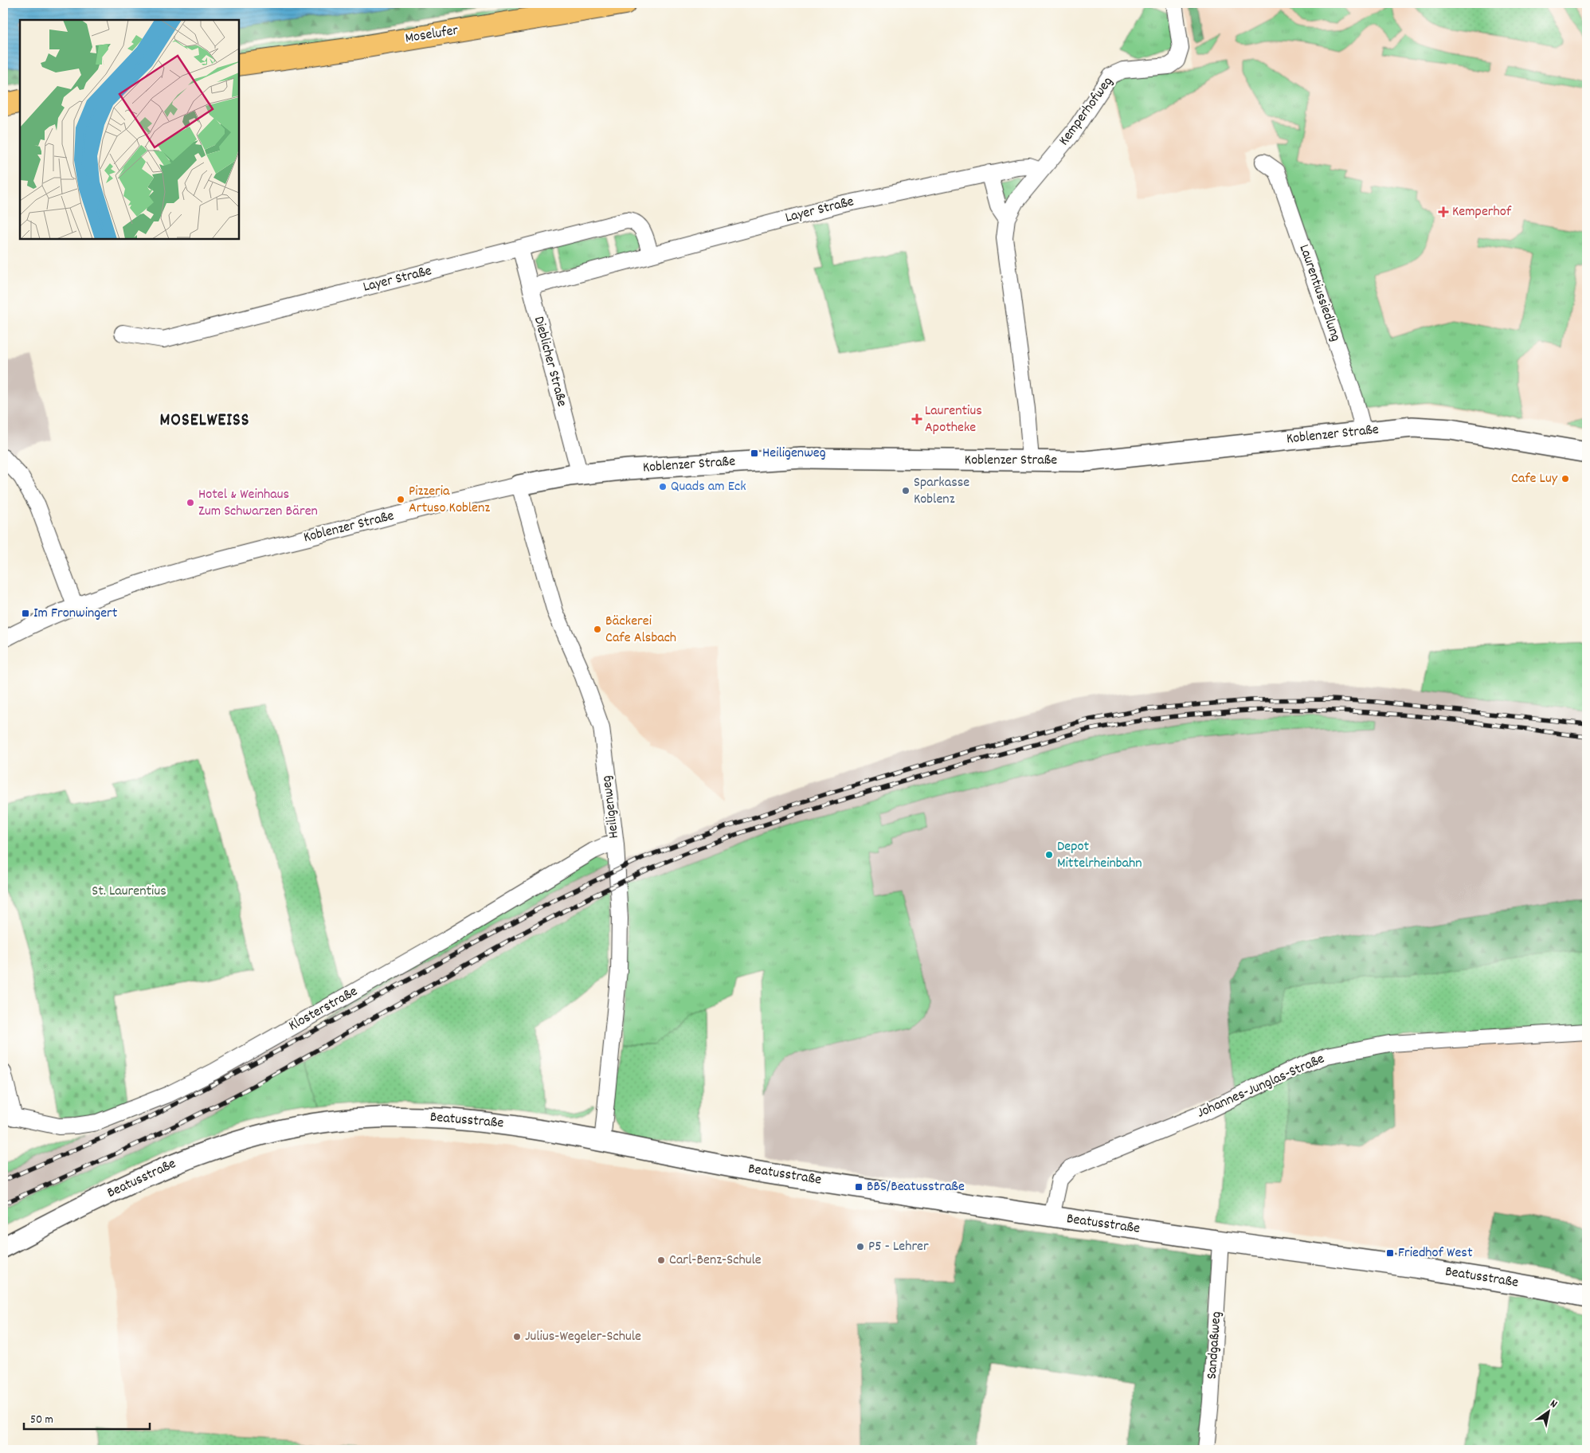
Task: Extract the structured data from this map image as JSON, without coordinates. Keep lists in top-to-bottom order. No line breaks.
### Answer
{"streets":{"main road":["Moselufer"],"street":["Kemperhofweg","Layer Straße","Laurentiussiedlung","Dieblicher Straße","Koblenzer Straße","Heiligenweg","Klosterstraße","Johannes-Junglas-Straße","Beatusstraße","Sandgaßweg"]},"crossings":[["Kemperhofweg","Koblenzer Straße"],["Layer Straße","Dieblicher Straße"],["Laurentiussiedlung","Koblenzer Straße"],["Dieblicher Straße","Koblenzer Straße"],["Koblenzer Straße","Heiligenweg"],["Heiligenweg","Klosterstraße"],["Heiligenweg","Beatusstraße"],["Johannes-Junglas-Straße","Beatusstraße"],["Beatusstraße","Sandgaßweg"]],"districts":["MOSELWEISS"],"parks":["St. Laurentius"],"places":{"health":["Kemperhof","Laurentius Apotheke"],"transit":["Heiligenweg","Im Fronwingert","BBS/Beatusstraße","Friedhof West"],"other":["Cafe Luy","Quads am Eck","Sparkasse Koblenz","Pizzeria Artuso Koblenz","Hotel & Weinhaus Zum Schwarzen Bären","Bäckerei Cafe Alsbach","Depot Mittelrheinbahn","P5 - Lehrer","Carl-Benz-Schule","Julius-Wegeler-Schule"]},"scale_bar":"50 m","north":"top right"}
